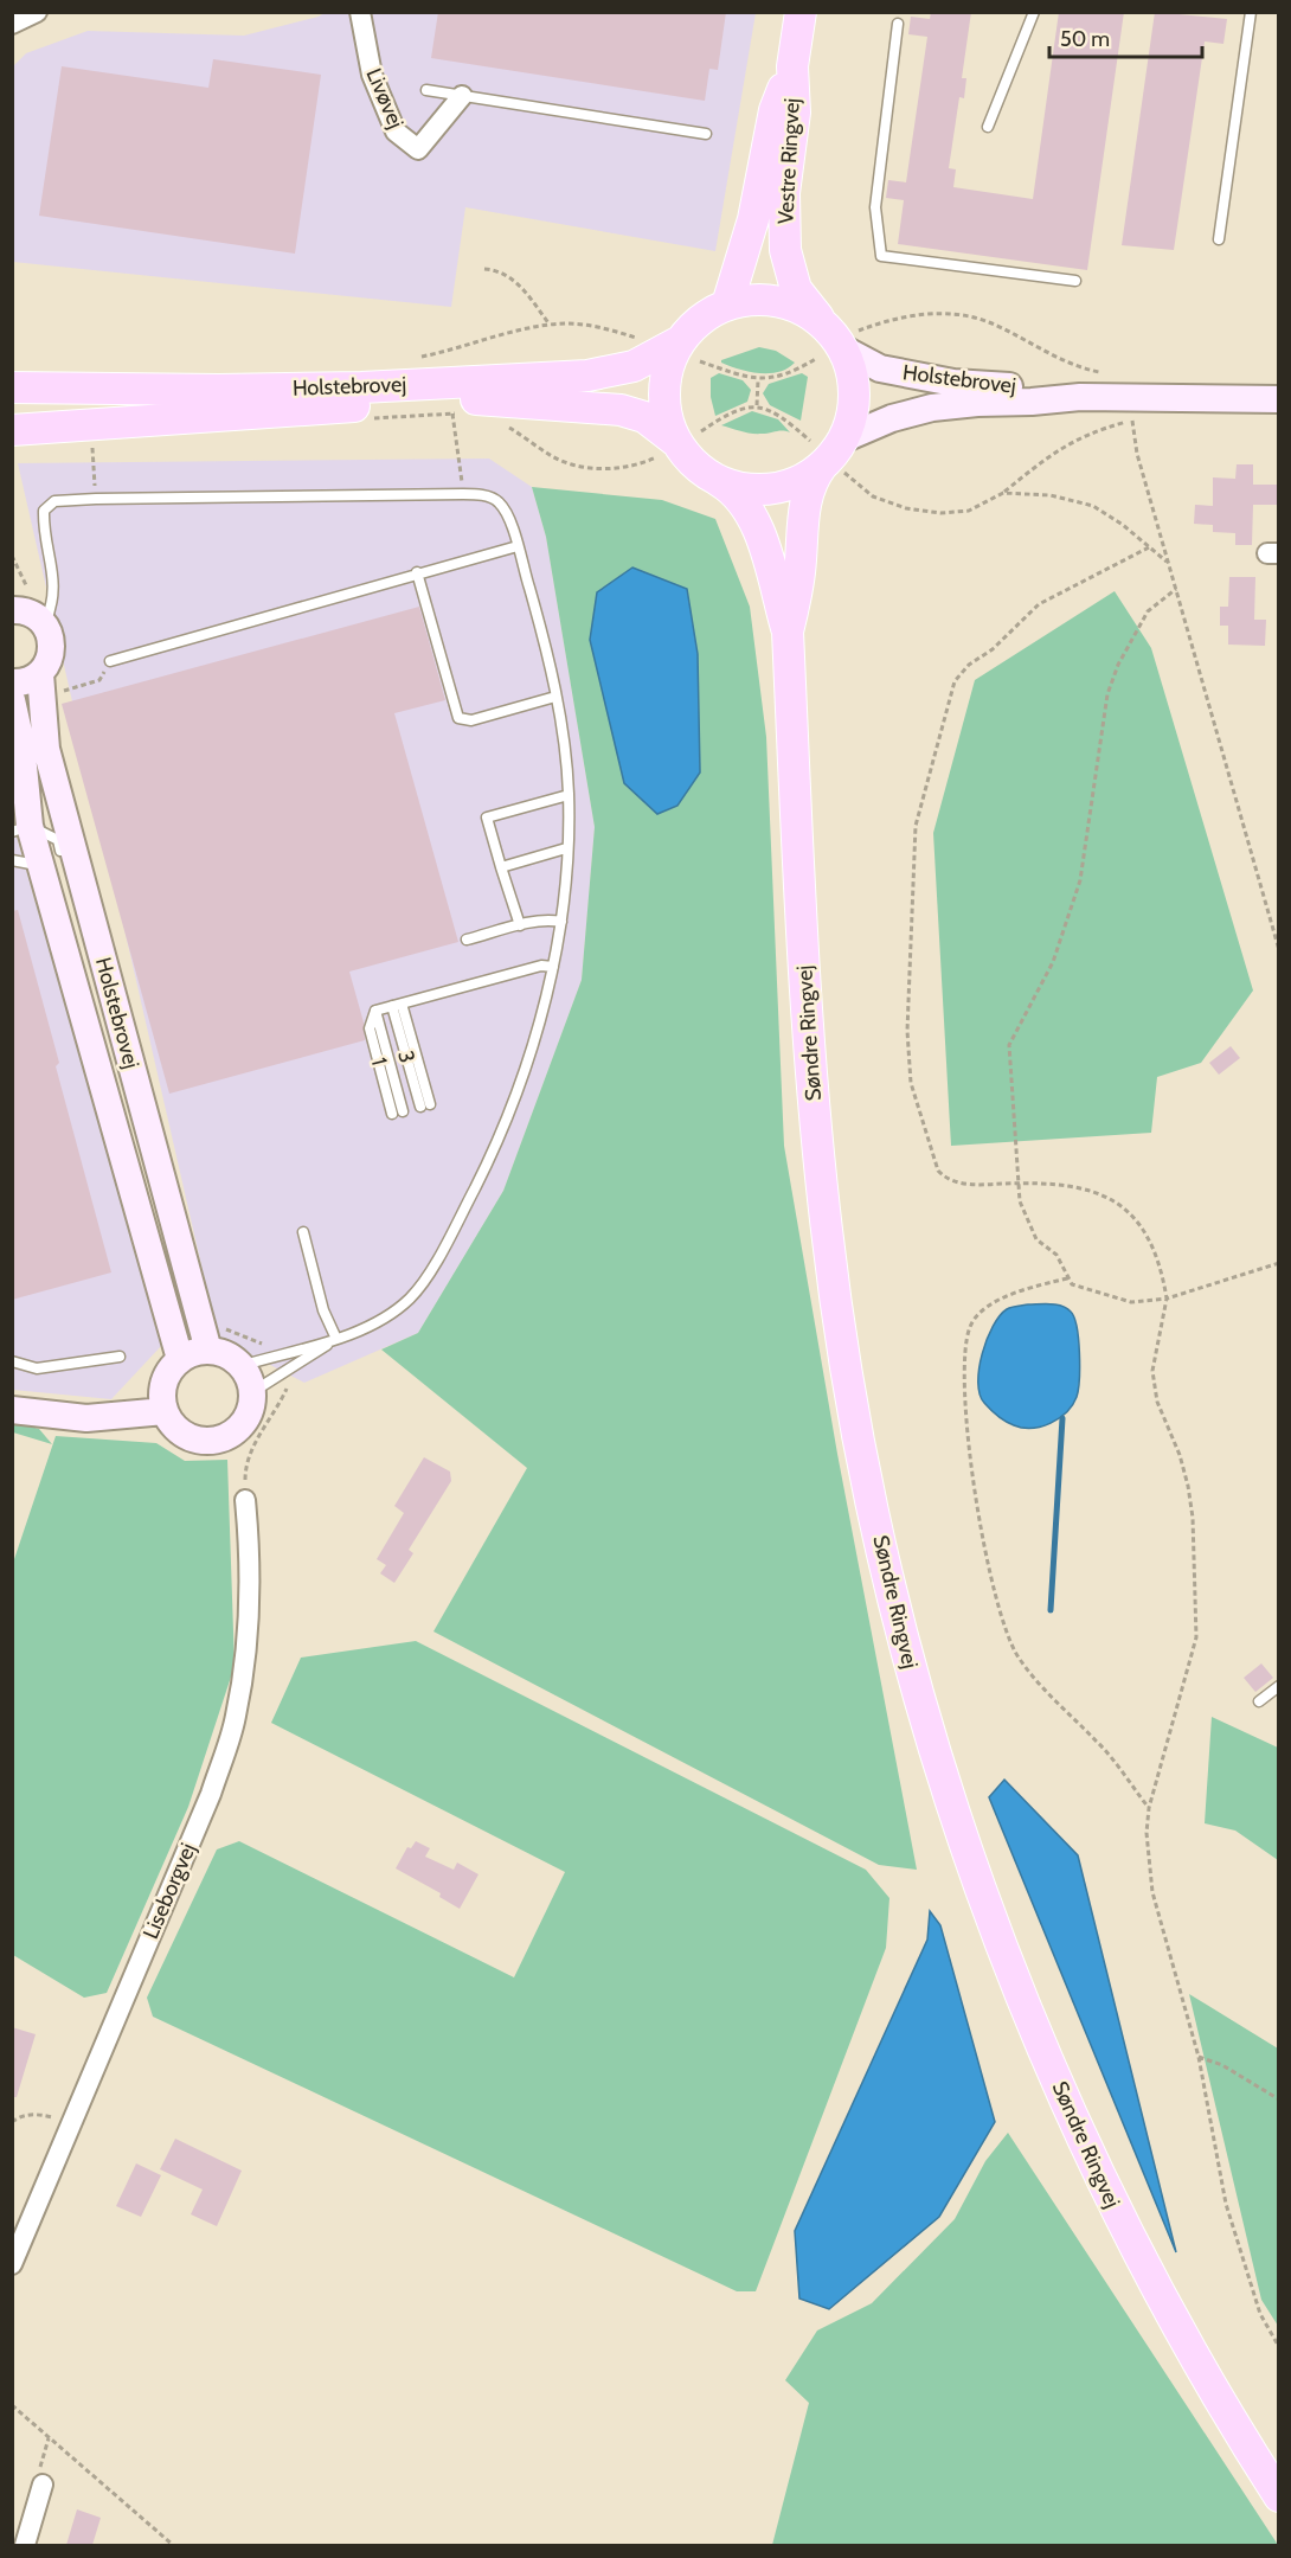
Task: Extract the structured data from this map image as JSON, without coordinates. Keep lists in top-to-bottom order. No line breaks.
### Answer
{"streets":{"main road":["Vestre Ringvej","Holstebrovej","Søndre Ringvej"],"street":["Livøvej","Liseborgvej"]},"crossings":[["Vestre Ringvej","Holstebrovej"],["Holstebrovej","Søndre Ringvej"]],"scale_bar":"50 m"}
